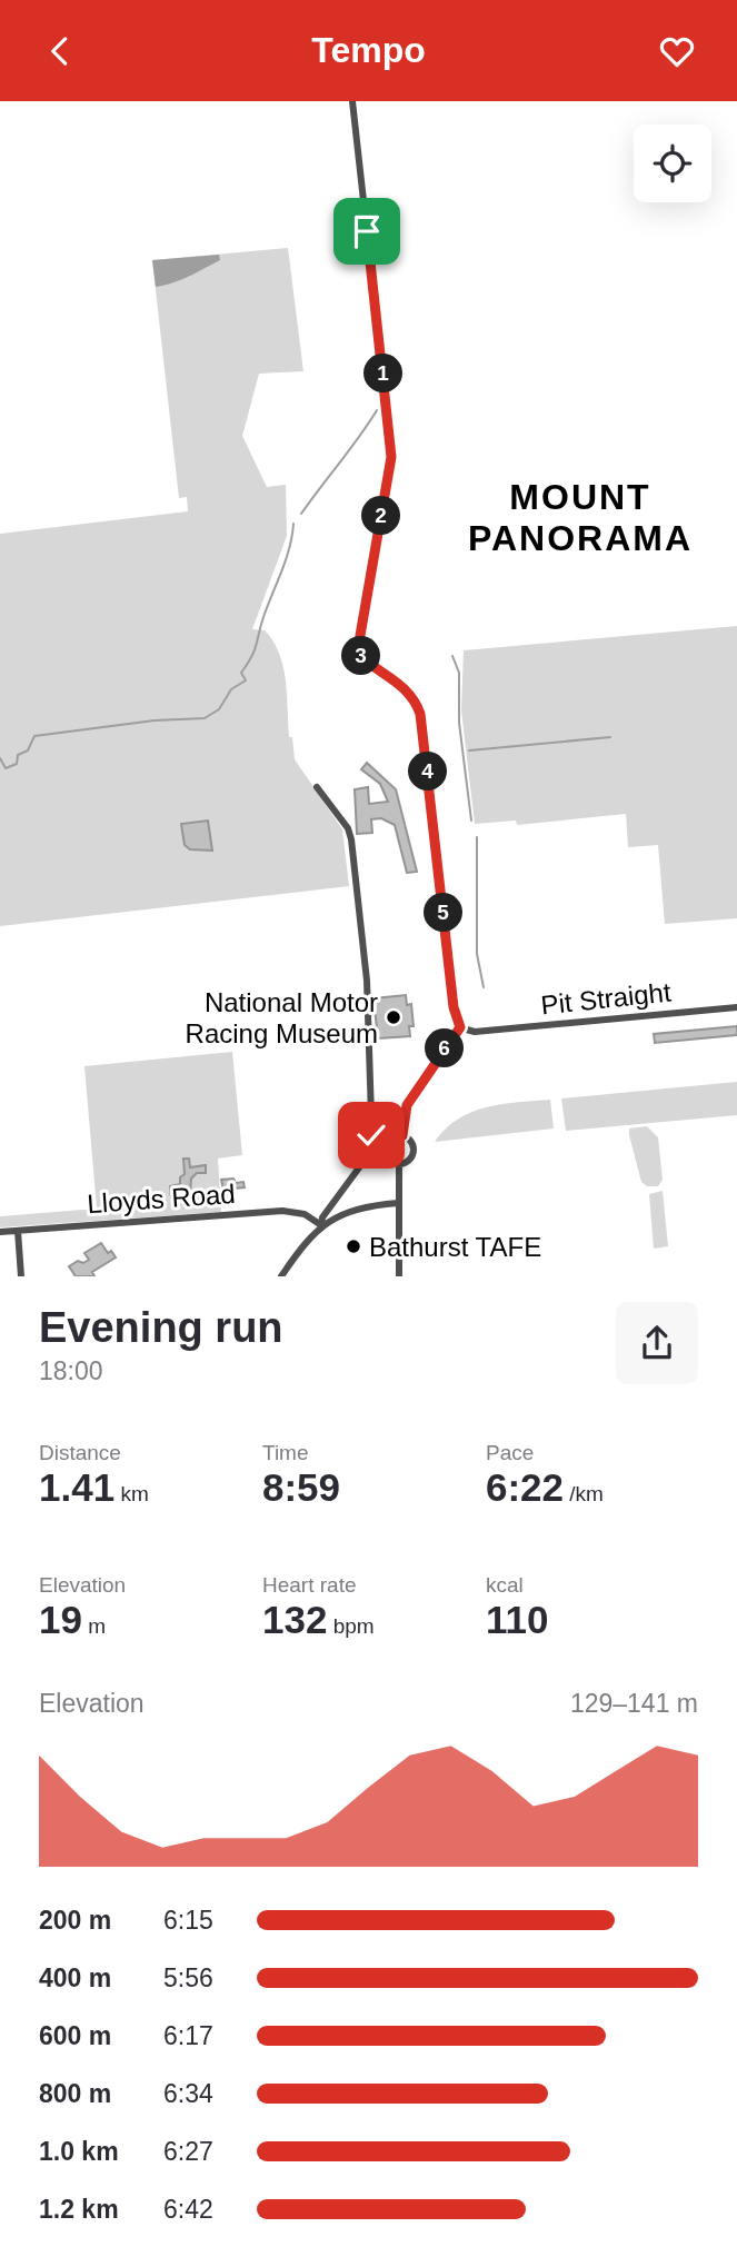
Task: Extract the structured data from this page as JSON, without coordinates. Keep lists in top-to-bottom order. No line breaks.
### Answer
{"streets":{"street":["Pit Straight","Lloyds Road"]},"districts":["MOUNT PANORAMA"],"places":["National Motor Racing Museum","Bathurst TAFE"],"page":{"header":"Tempo","pins":["1","2","3","4","5","6"],"heading":["Evening run","18:00"],"stats":[["Distance","1.41 km"],["Time","8:59"],["Pace","6:22 /km"],["Elevation","19 m"],["Heart rate","132 bpm"],["kcal","110"]],"chart":["Elevation","129–141 m"],"list":[{"name":"200 m","note":"6:15"},{"name":"400 m","note":"5:56"},{"name":"600 m","note":"6:17"},{"name":"800 m","note":"6:34"},{"name":"1.0 km","note":"6:27"},{"name":"1.2 km","note":"6:42"}]}}
